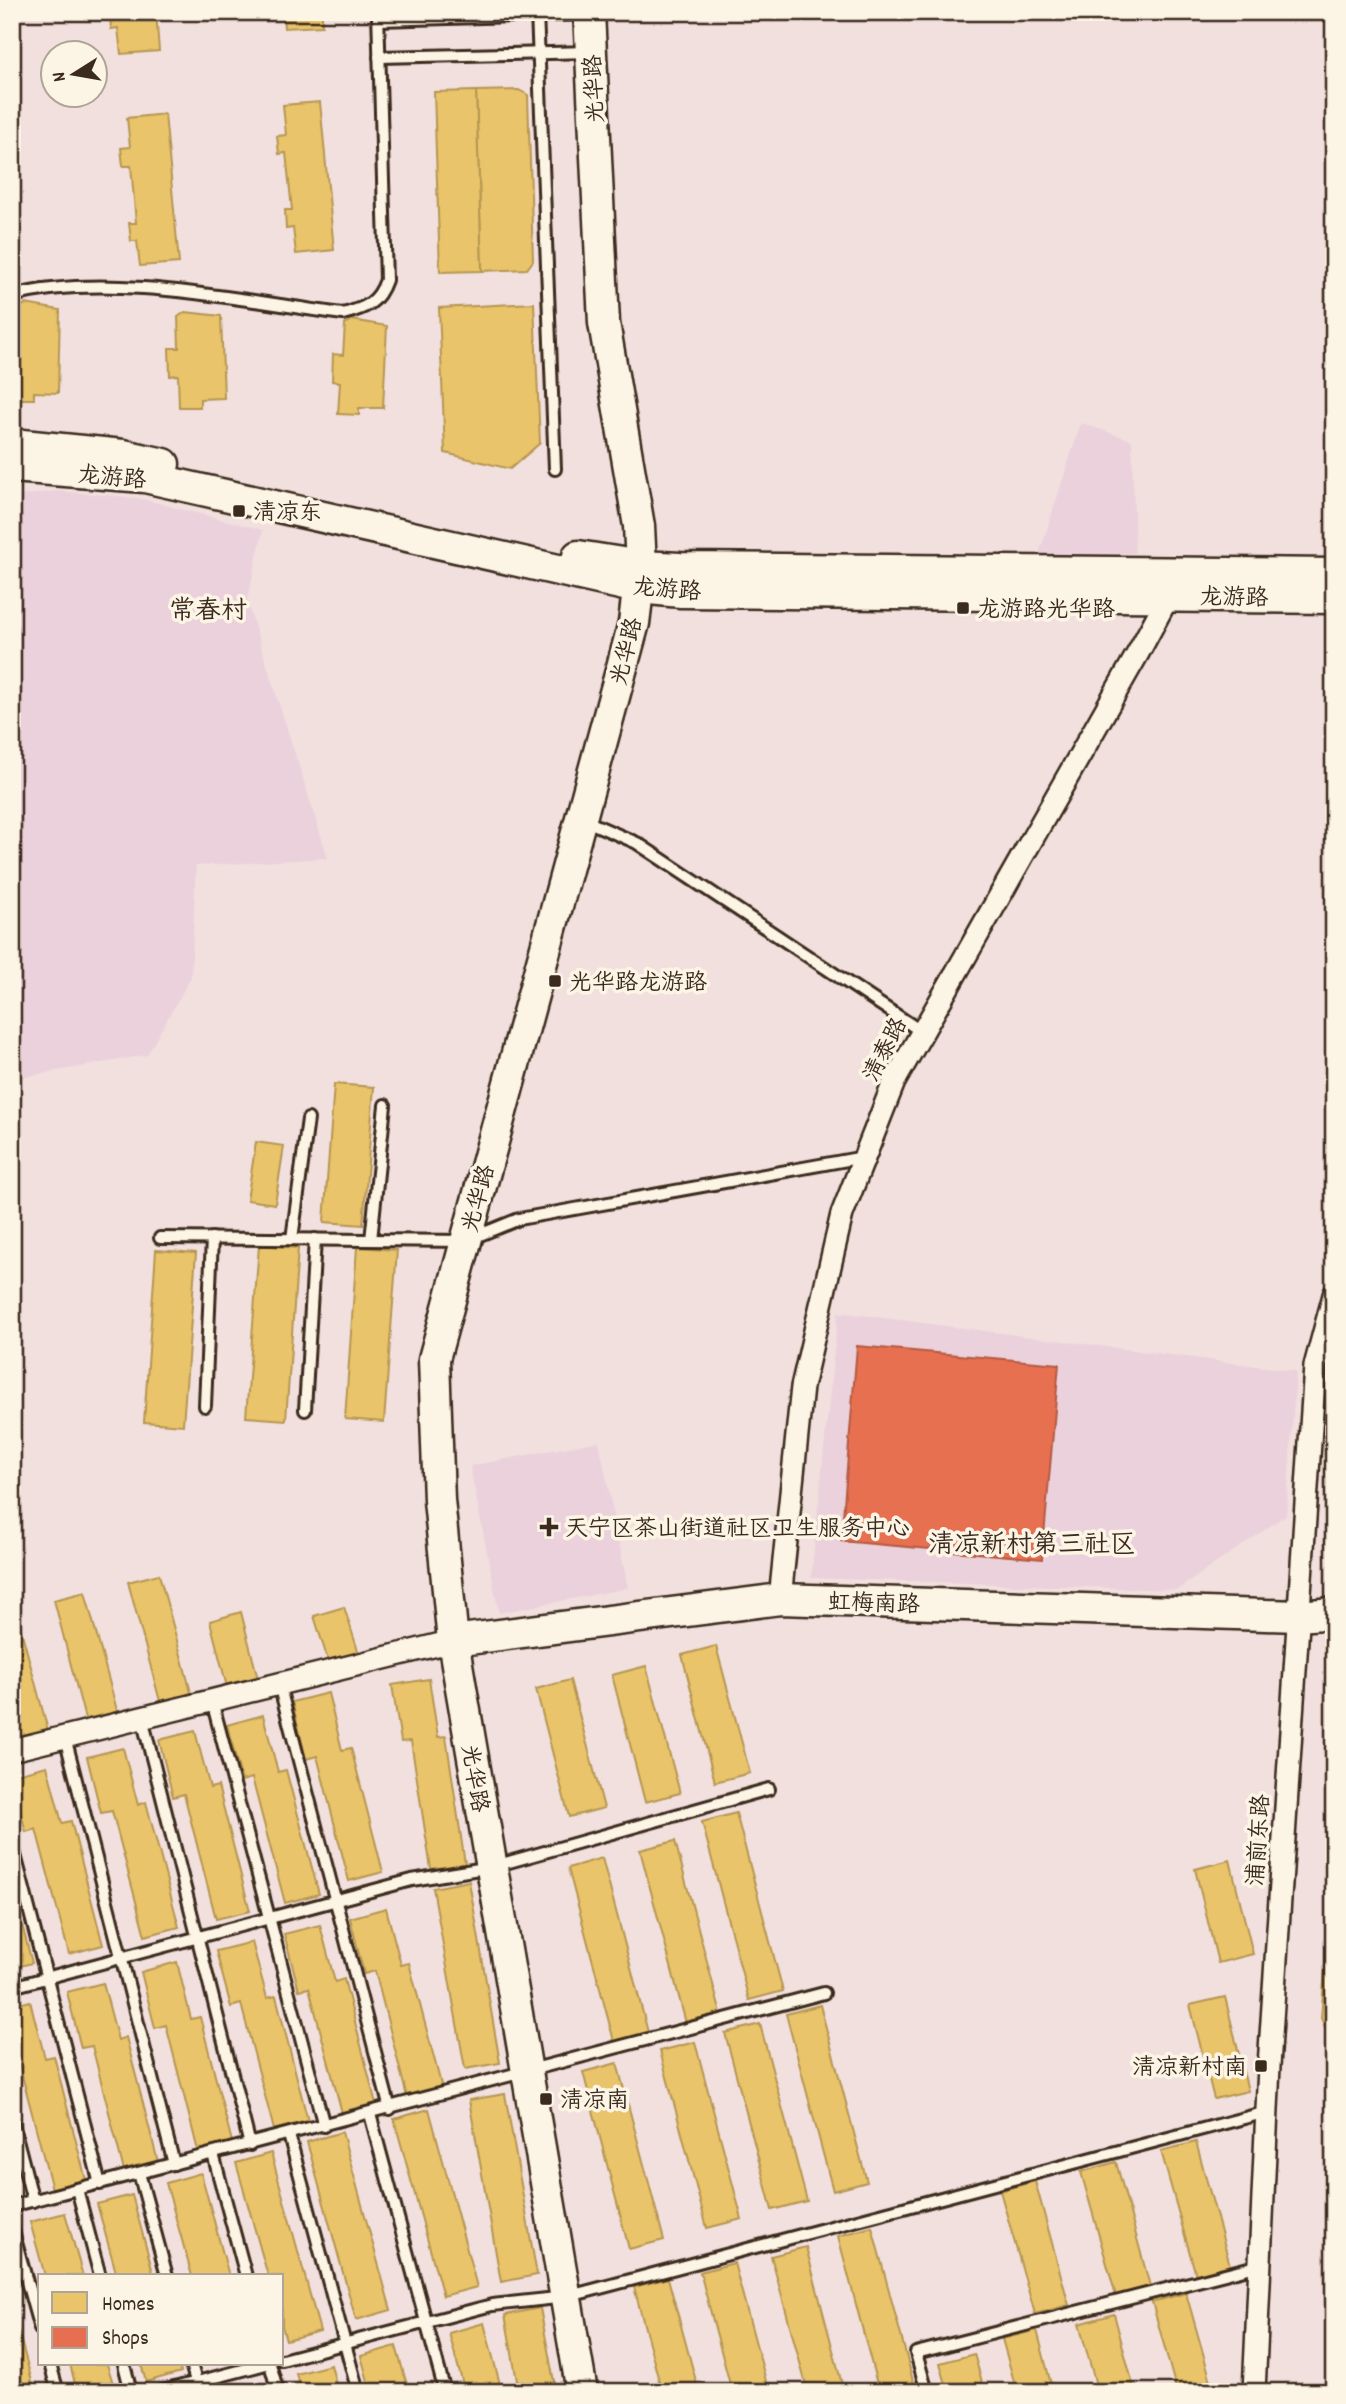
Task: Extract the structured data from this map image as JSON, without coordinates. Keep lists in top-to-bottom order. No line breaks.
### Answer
{"streets":{"main road":["光华路","龙游路","虹梅南路"],"street":["清泰路","浦前东路"]},"crossings":[["光华路","龙游路"],["光华路","虹梅南路"],["龙游路","清泰路"],["清泰路","虹梅南路"],["虹梅南路","浦前东路"]],"districts":["常春村","清凉新村第三社区"],"places":{"transit":["清凉东","龙游路光华路","光华路龙游路","清凉新村南","清凉南"],"health":["天宁区茶山街道社区卫生服务中心"]},"legend":["Homes","Shops"],"north":"left"}
